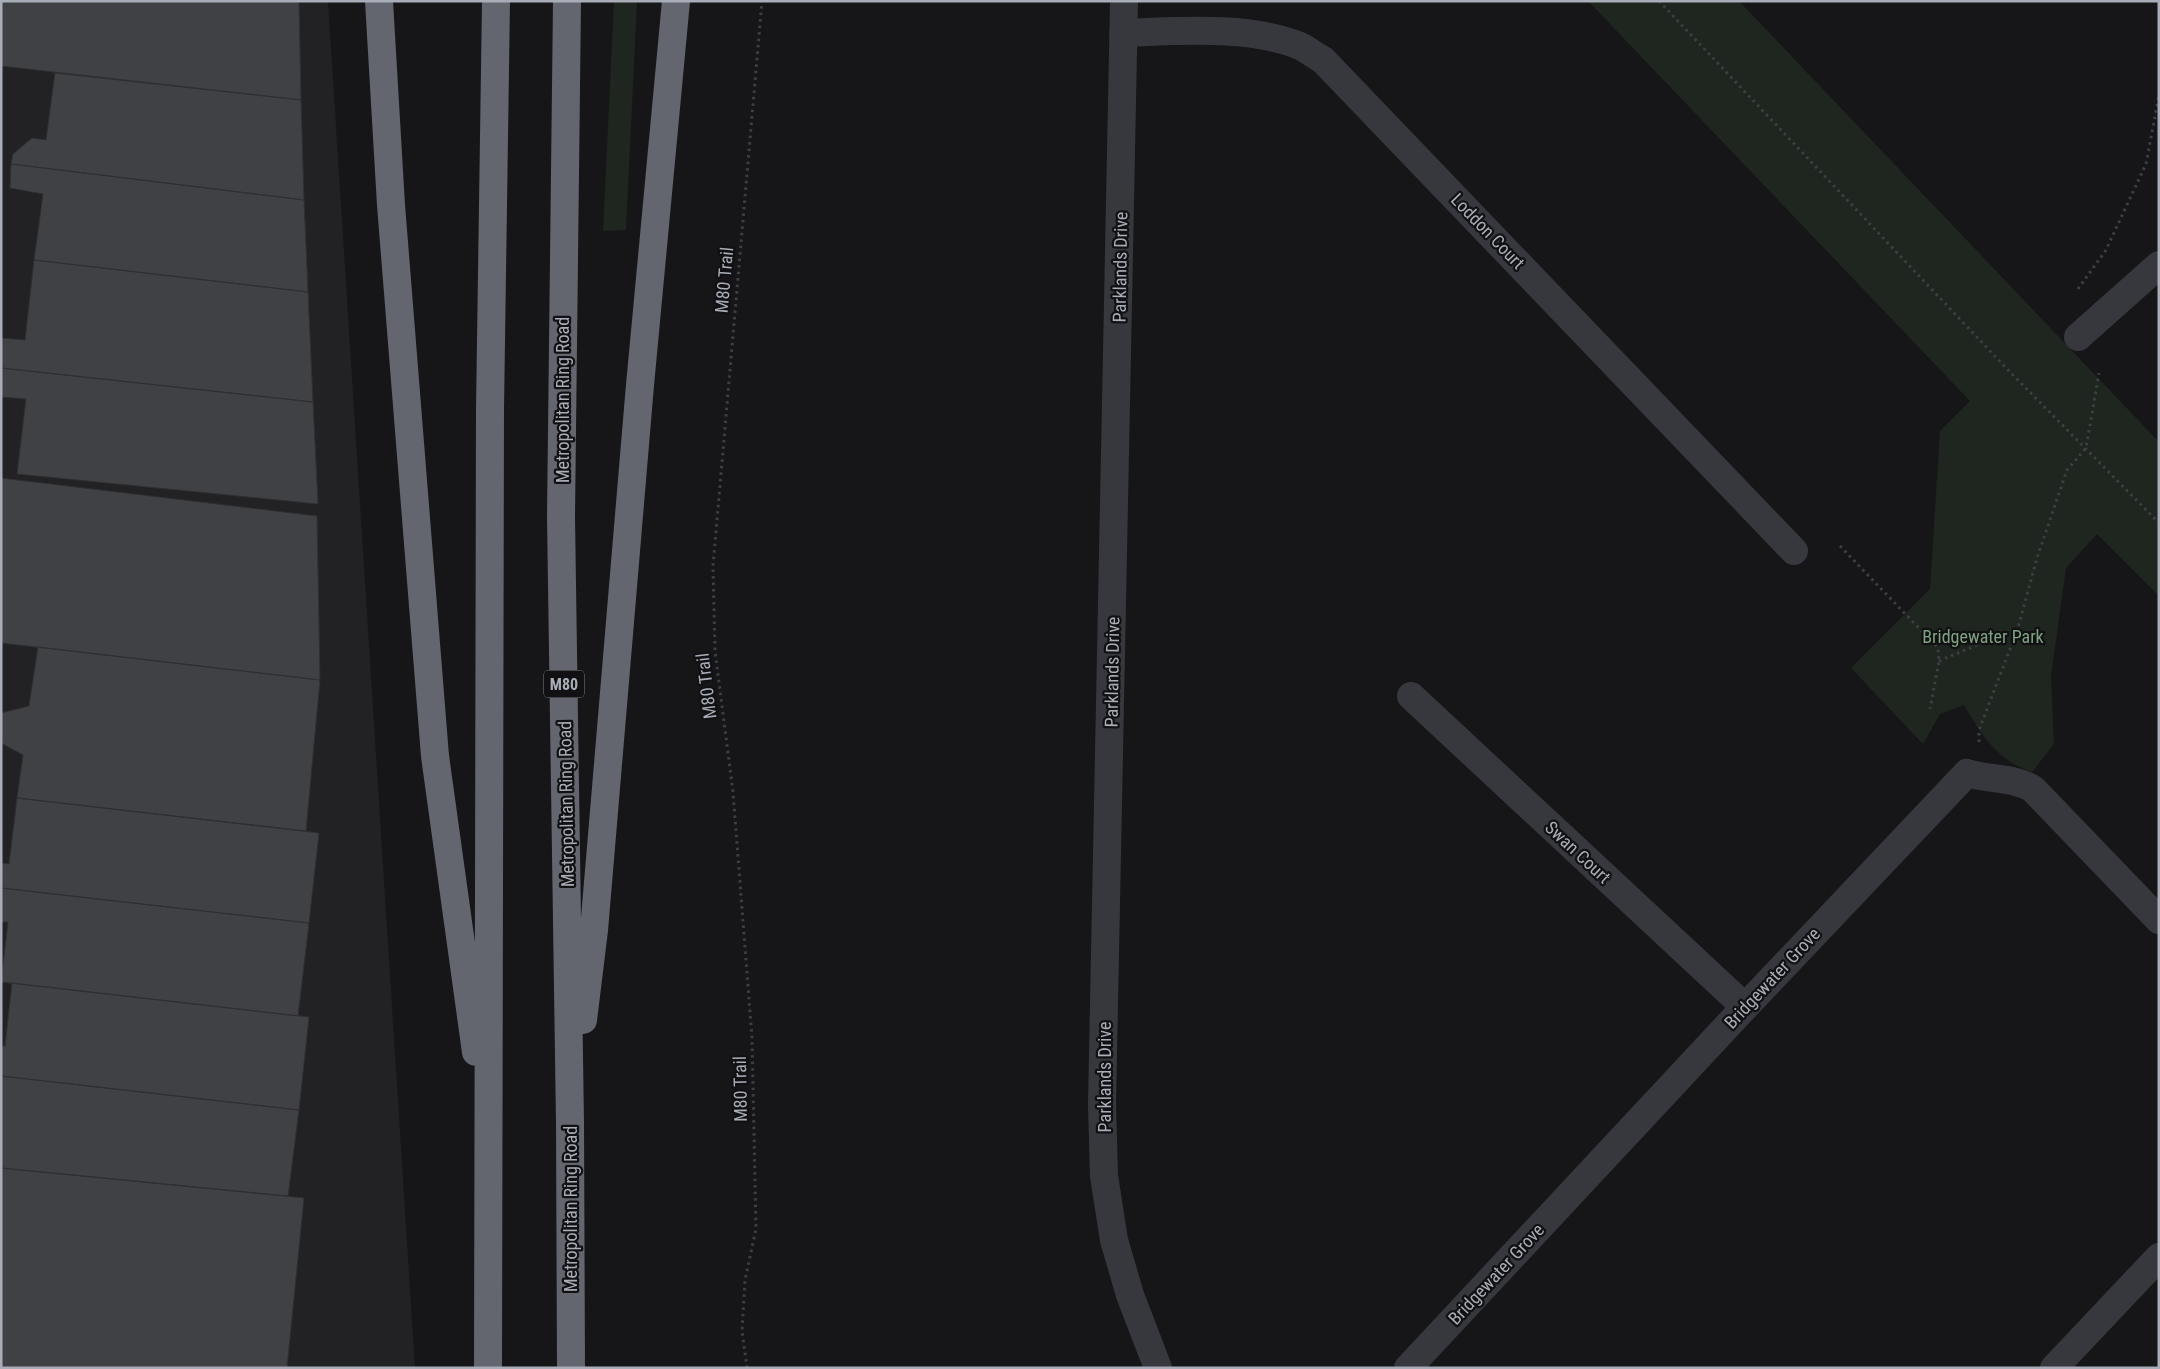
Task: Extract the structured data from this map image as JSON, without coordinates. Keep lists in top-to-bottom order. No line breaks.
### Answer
{"streets":{"highway":["Metropolitan Ring Road","M80"],"street":["Loddon Court","Parklands Drive","Swan Court","Bridgewater Grove"],"path":["M80 Trail"]},"crossings":[["Loddon Court","Parklands Drive"],["Swan Court","Bridgewater Grove"]],"parks":["Bridgewater Park"]}
